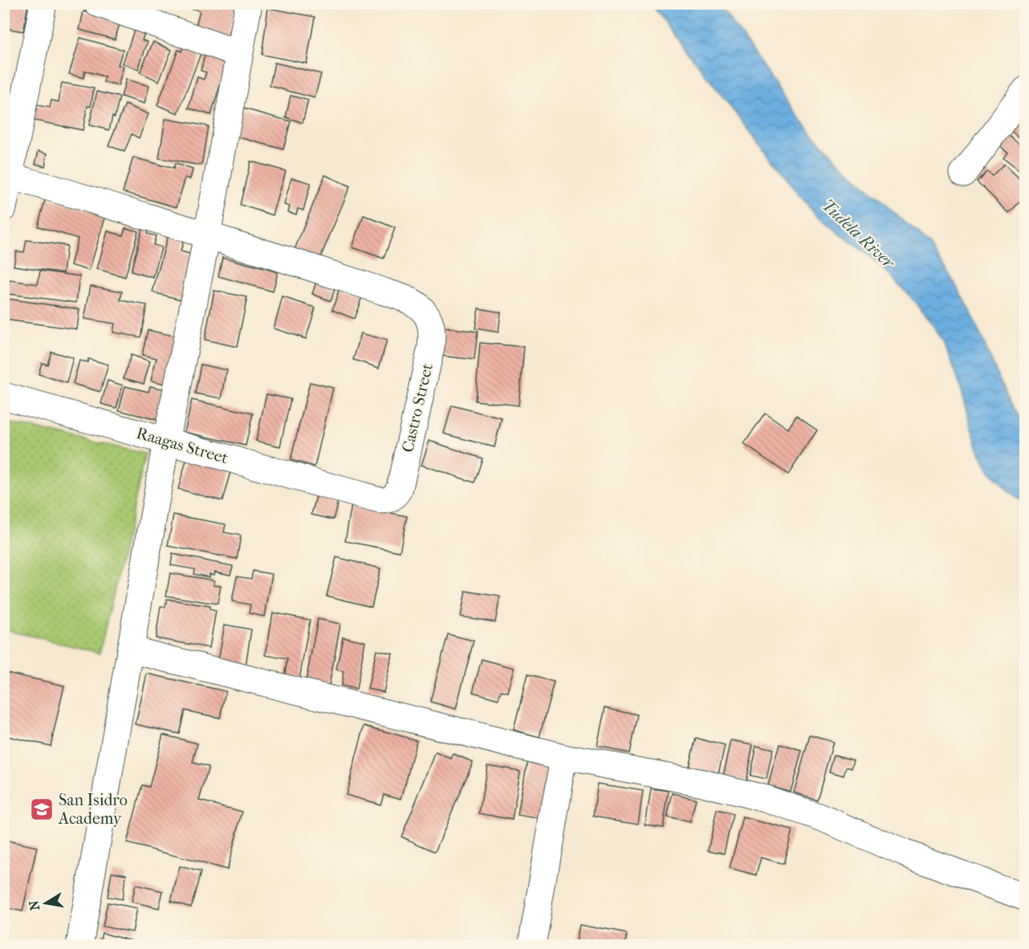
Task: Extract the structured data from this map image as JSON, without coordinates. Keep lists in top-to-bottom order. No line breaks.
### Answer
{"streets":{"street":["Castro Street","Raagas Street"]},"crossings":[["Castro Street","Raagas Street"]],"water":["Tudela River"],"places":{"school or university":["San Isidro Academy"]},"north":"left"}
